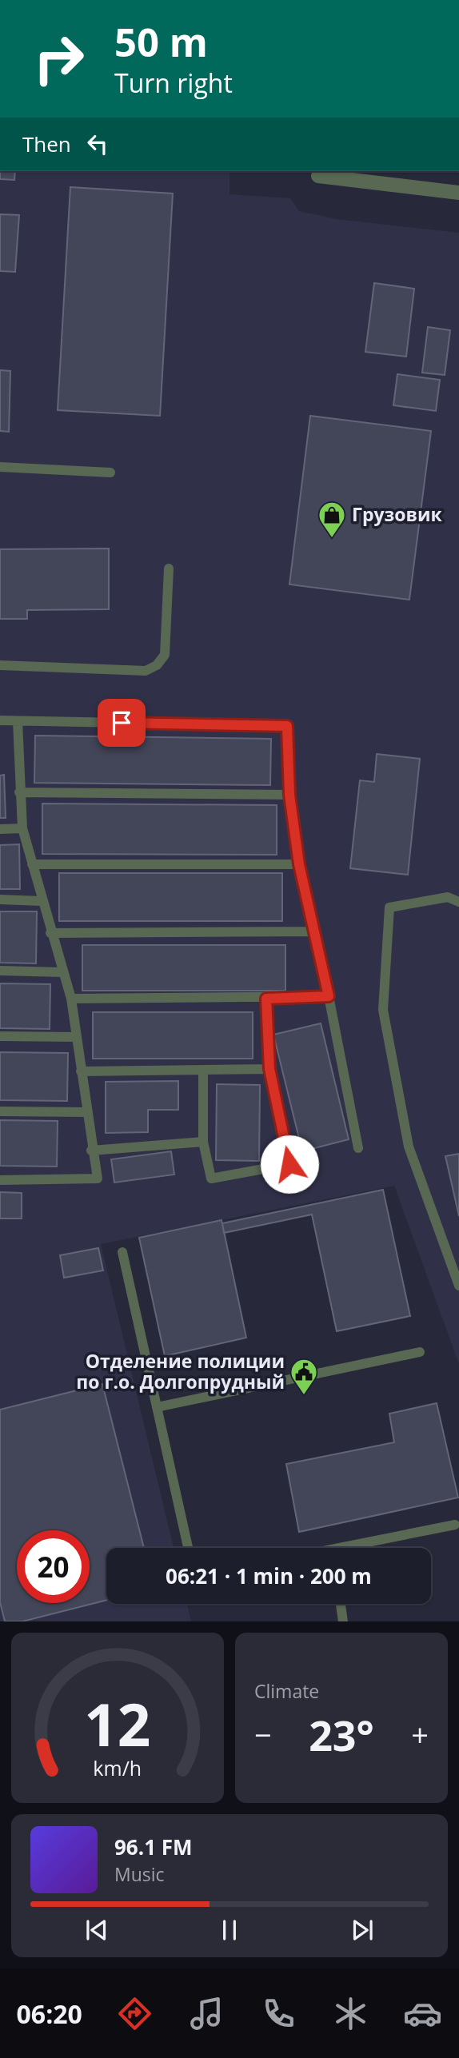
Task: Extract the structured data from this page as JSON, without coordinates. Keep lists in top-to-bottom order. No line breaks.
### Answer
{"places":{"shop":["Грузовик"],"public building":["Отделение полиции по г.о. Долгопрудный"]},"page":{"turn":["50 m","Turn right"],"then":"Then","limit":"20","trip":"06:21 · 1 min · 200 m","tile":"Climate","heat":["−","23°","+"],"song":["96.1 FM","Music"],"tabs":"06:20","gauge":["12","km/h"]}}
